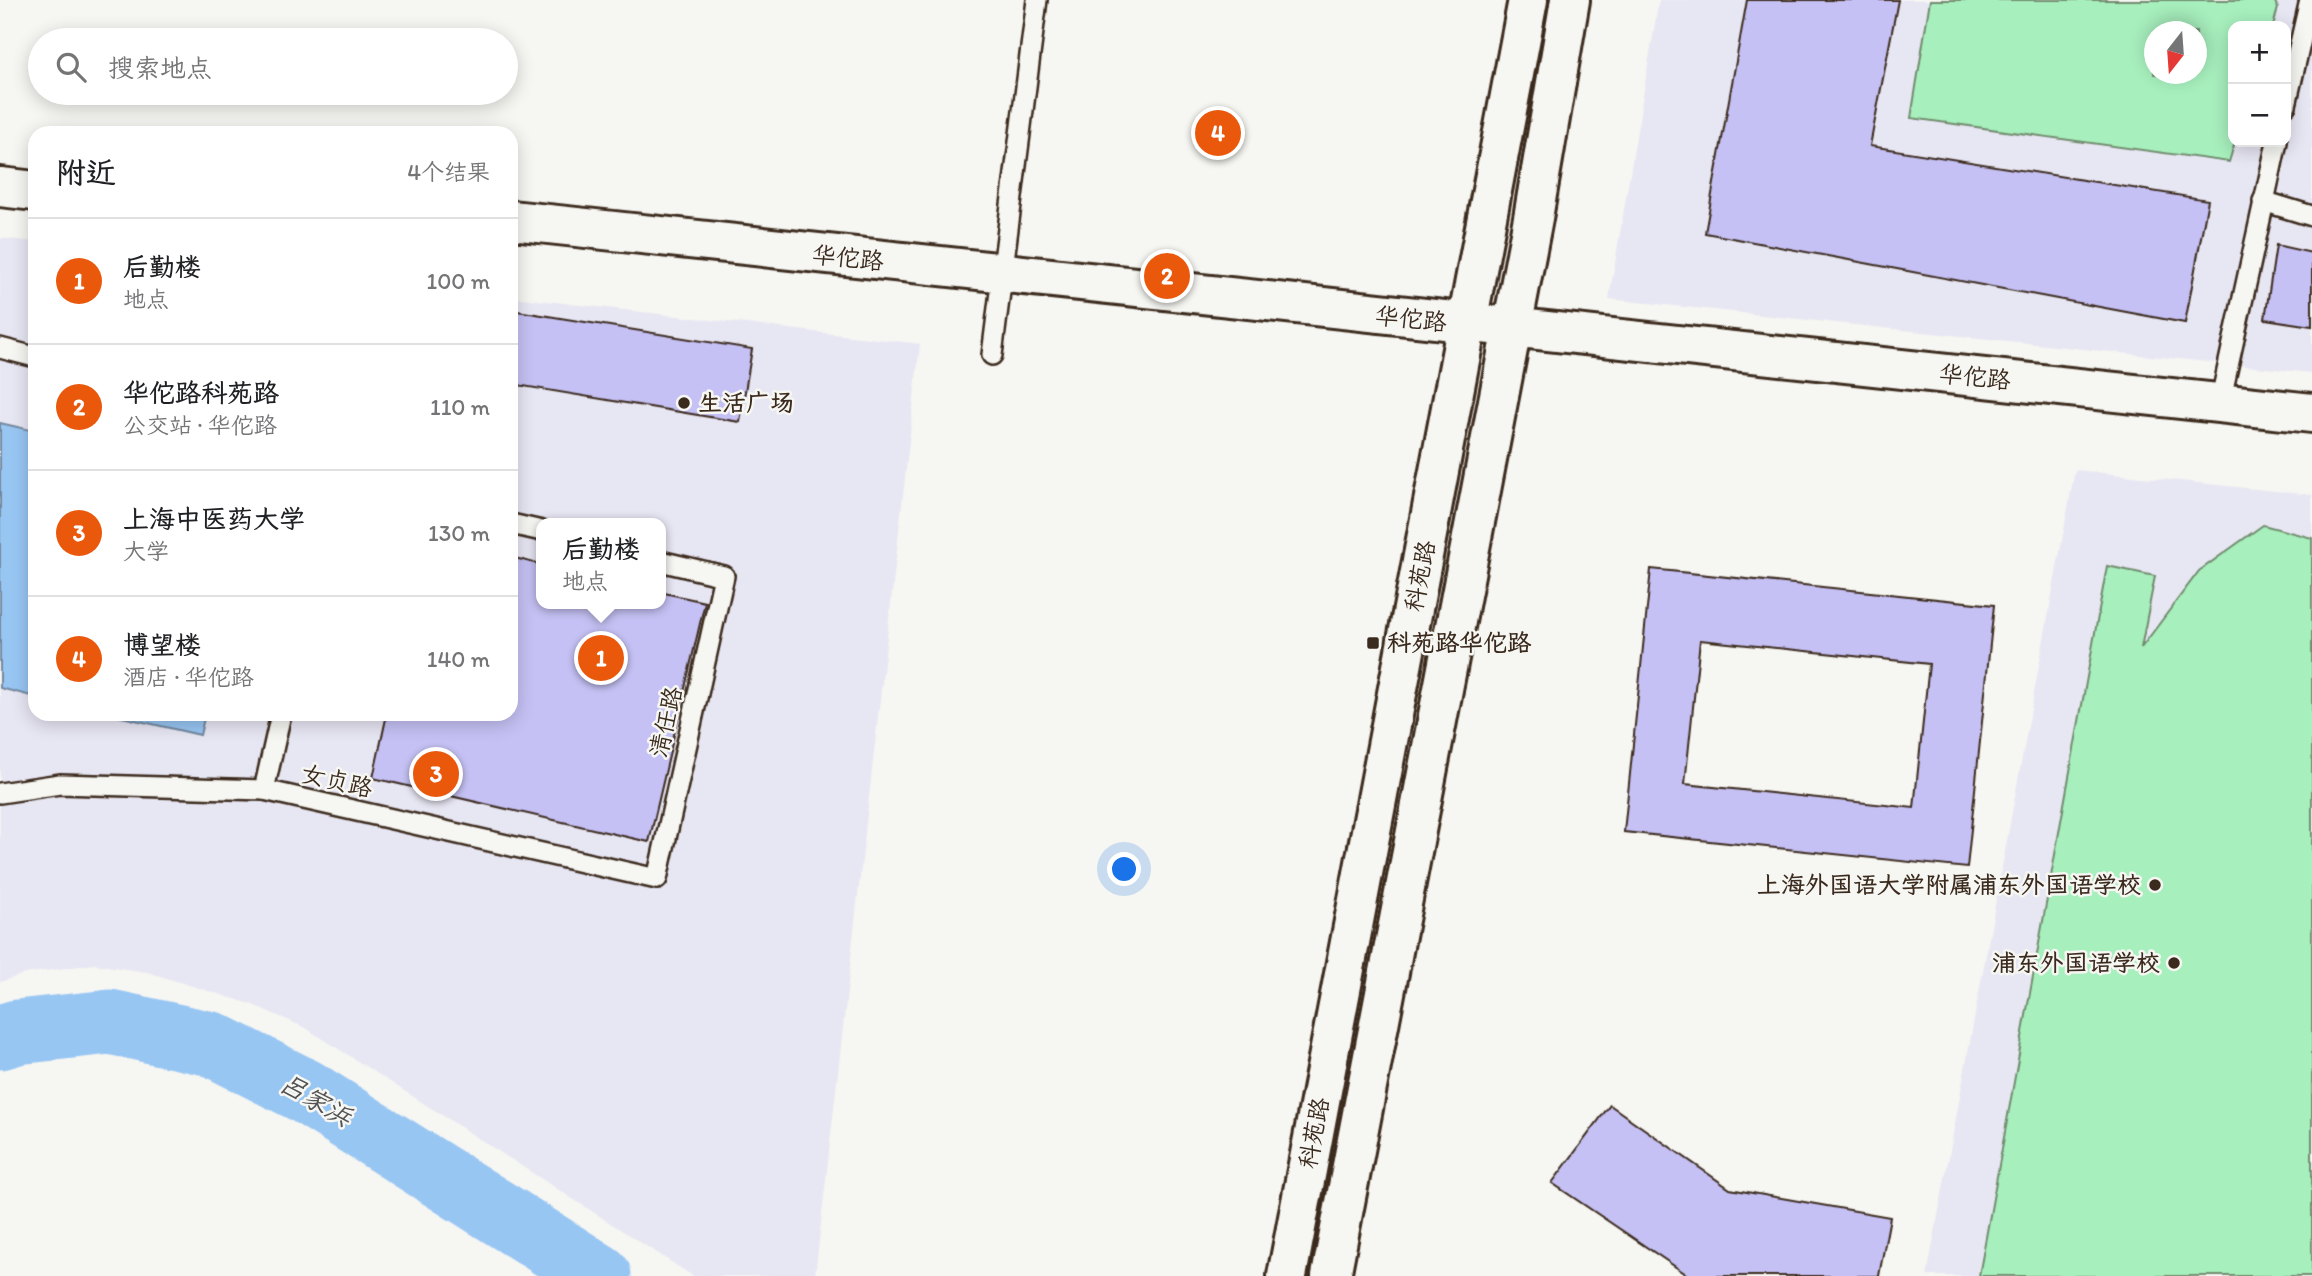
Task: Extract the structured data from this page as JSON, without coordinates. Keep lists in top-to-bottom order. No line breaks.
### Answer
{"streets":{"street":["华佗路","科苑路"],"lane":["清任路","女贞路"]},"crossings":[["华佗路","科苑路"],["清任路","女贞路"]],"water":["吕家浜"],"places":{"other":["生活广场","上海外国语大学附属浦东外国语学校","浦东外国语学校"],"transit":["科苑路华佗路"]},"north":"bottom","page":{"map_buttons":["+","−"],"search":"搜索地点","pins":["4","2","1","3"],"heading":["附近","4个结果"],"list":[{"mark":"1","name":"后勤楼","note":"地点","value":"100 m"},{"mark":"2","name":"华佗路科苑路","note":"公交站 · 华佗路","value":"110 m"},{"mark":"3","name":"上海中医药大学","note":"大学","value":"130 m"},{"mark":"4","name":"博望楼","note":"酒店 · 华佗路","value":"140 m"}],"popup":["后勤楼","地点"]}}
